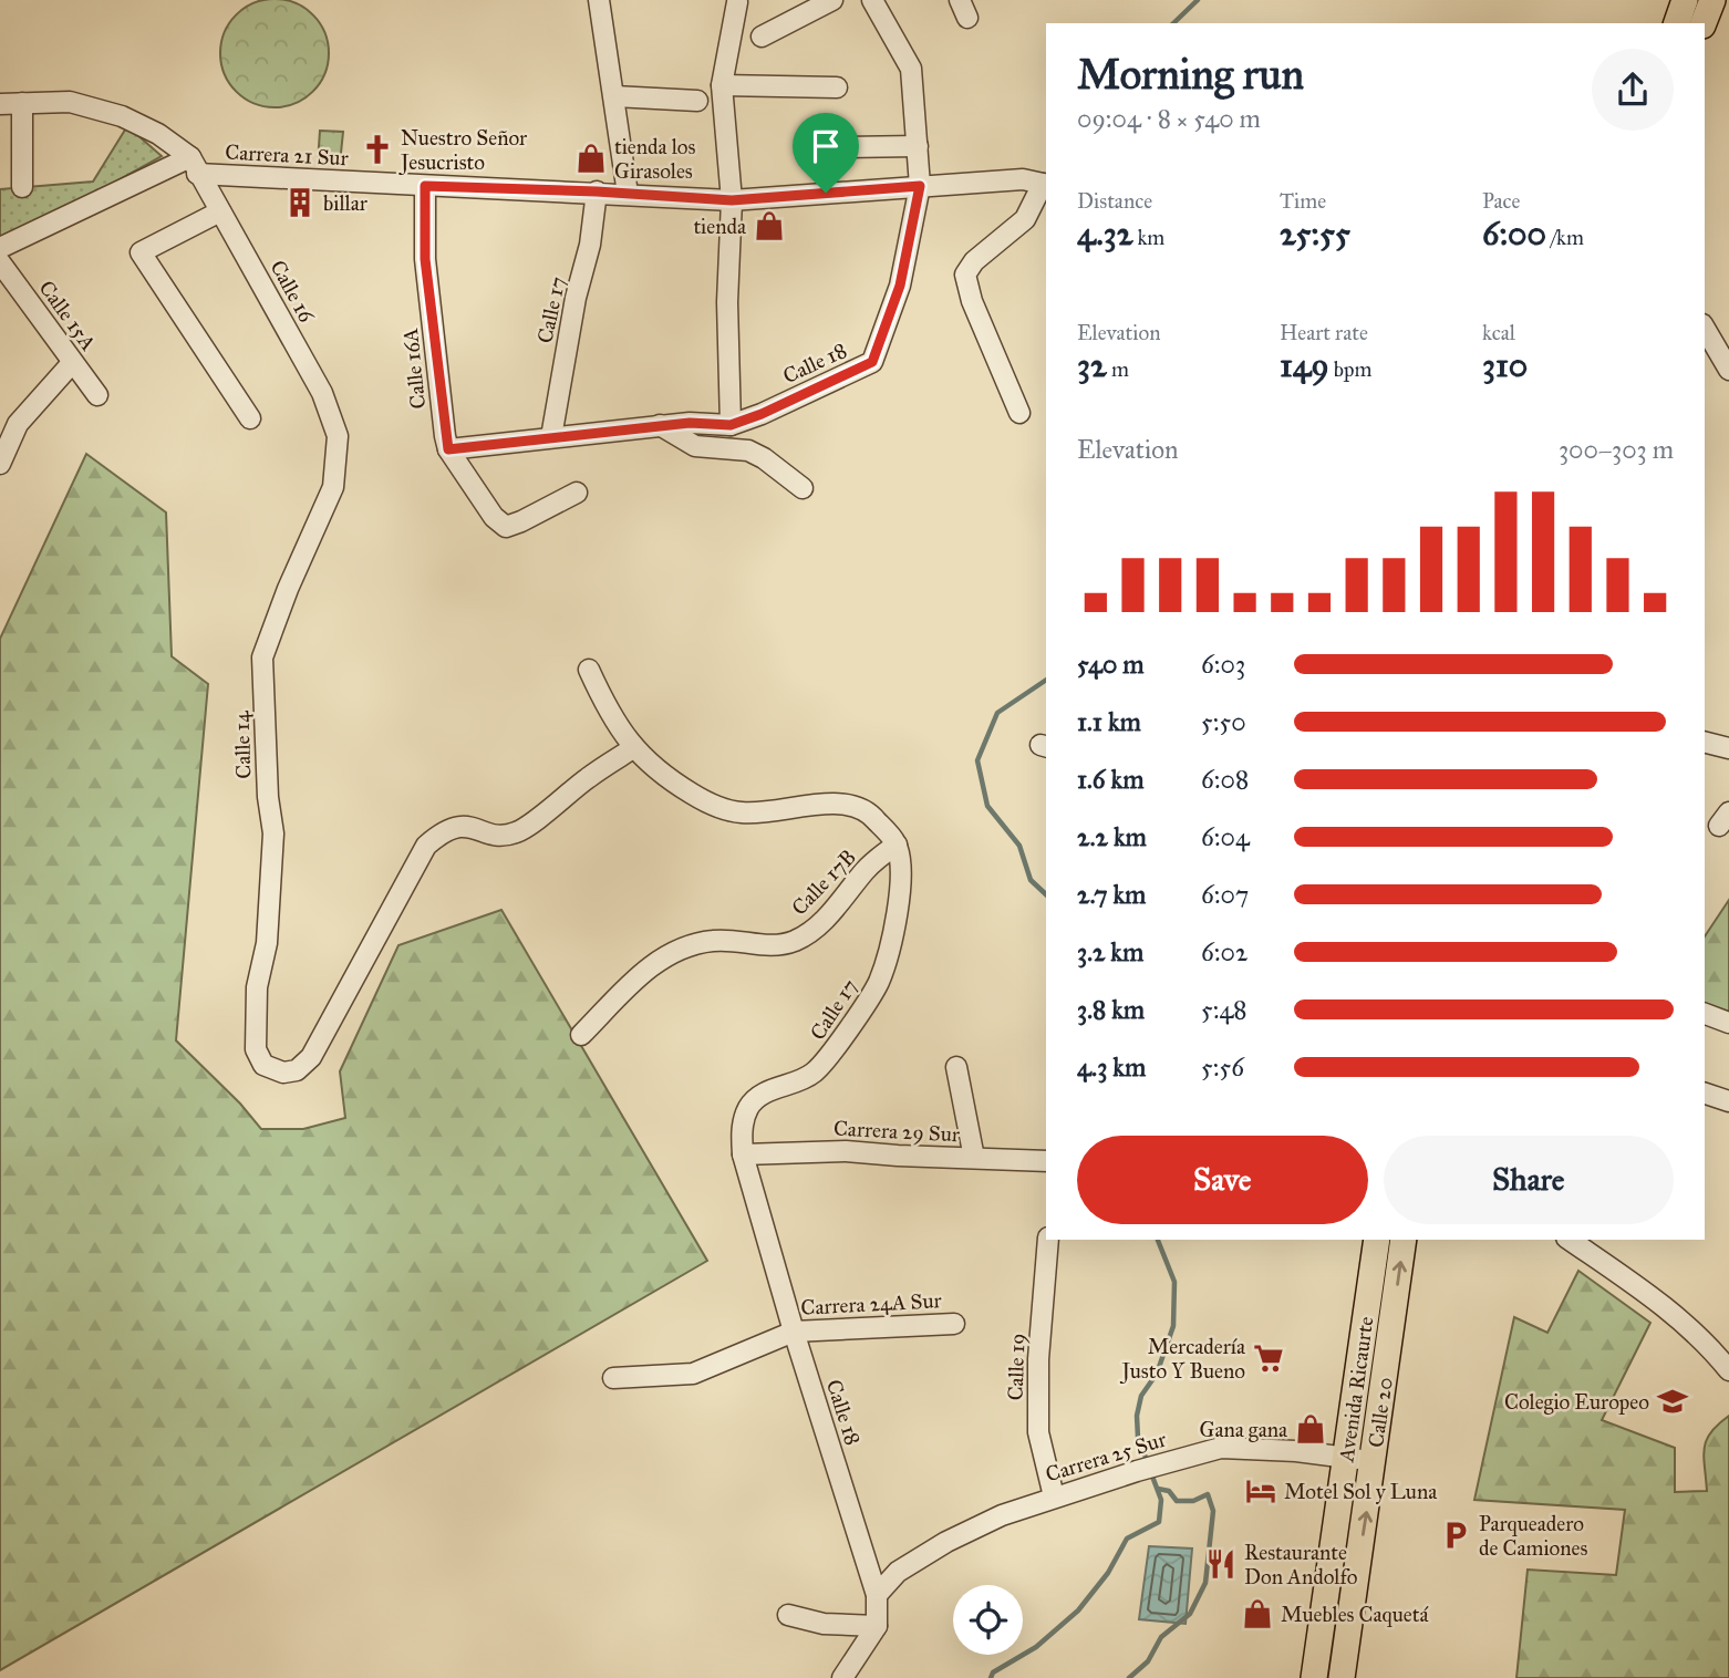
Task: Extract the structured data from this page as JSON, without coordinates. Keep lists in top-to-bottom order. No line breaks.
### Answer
{"streets":{"main road":["Avenida Ricaurte","Calle 20"],"street":["Carrera 21 Sur","Calle 16","Calle 17","Calle 15A","Calle 18","Calle 16A","Calle 14","Calle 17B","Carrera 29 Sur","Carrera 24A Sur","Calle 19","Carrera 25 Sur"]},"crossings":[["Carrera 21 Sur","Calle 16"],["Carrera 21 Sur","Calle 17"],["Carrera 21 Sur","Calle 18"],["Carrera 21 Sur","Calle 16A"],["Calle 16","Calle 14"],["Calle 17","Calle 18"],["Calle 17","Calle 17B"],["Calle 17","Carrera 29 Sur"],["Calle 18","Calle 16A"],["Calle 18","Carrera 29 Sur"],["Calle 18","Carrera 24A Sur"],["Calle 18","Carrera 25 Sur"],["Calle 19","Carrera 25 Sur"],["Avenida Ricaurte","Carrera 25 Sur"],["Calle 20","Carrera 25 Sur"]],"one_way":["Calle 20"],"places":{"church":["Nuestro Señor Jesucristo"],"shop":["tienda los Girasoles","tienda","Gana gana","Muebles Caquetá"],"building":["billar"],"supermarket":["Mercadería Justo Y Bueno"],"school or university":["Colegio Europeo"],"hotel":["Motel Sol y Luna"],"parking":["Parqueadero de Camiones"],"restaurant":["Restaurante Don Andolfo"]},"page":{"heading":["Morning run","09:04 · 8 × 540 m"],"stats":[["Distance","4.32 km"],["Time","25:55"],["Pace","6:00 /km"],["Elevation","32 m"],["Heart rate","149 bpm"],["kcal","310"]],"chart":["Elevation","300–303 m"],"list":[{"name":"540 m","note":"6:03"},{"name":"1.1 km","note":"5:50"},{"name":"1.6 km","note":"6:08"},{"name":"2.2 km","note":"6:04"},{"name":"2.7 km","note":"6:07"},{"name":"3.2 km","note":"6:02"},{"name":"3.8 km","note":"5:48"},{"name":"4.3 km","note":"5:56"}],"buttons":["Save","Share"]}}
